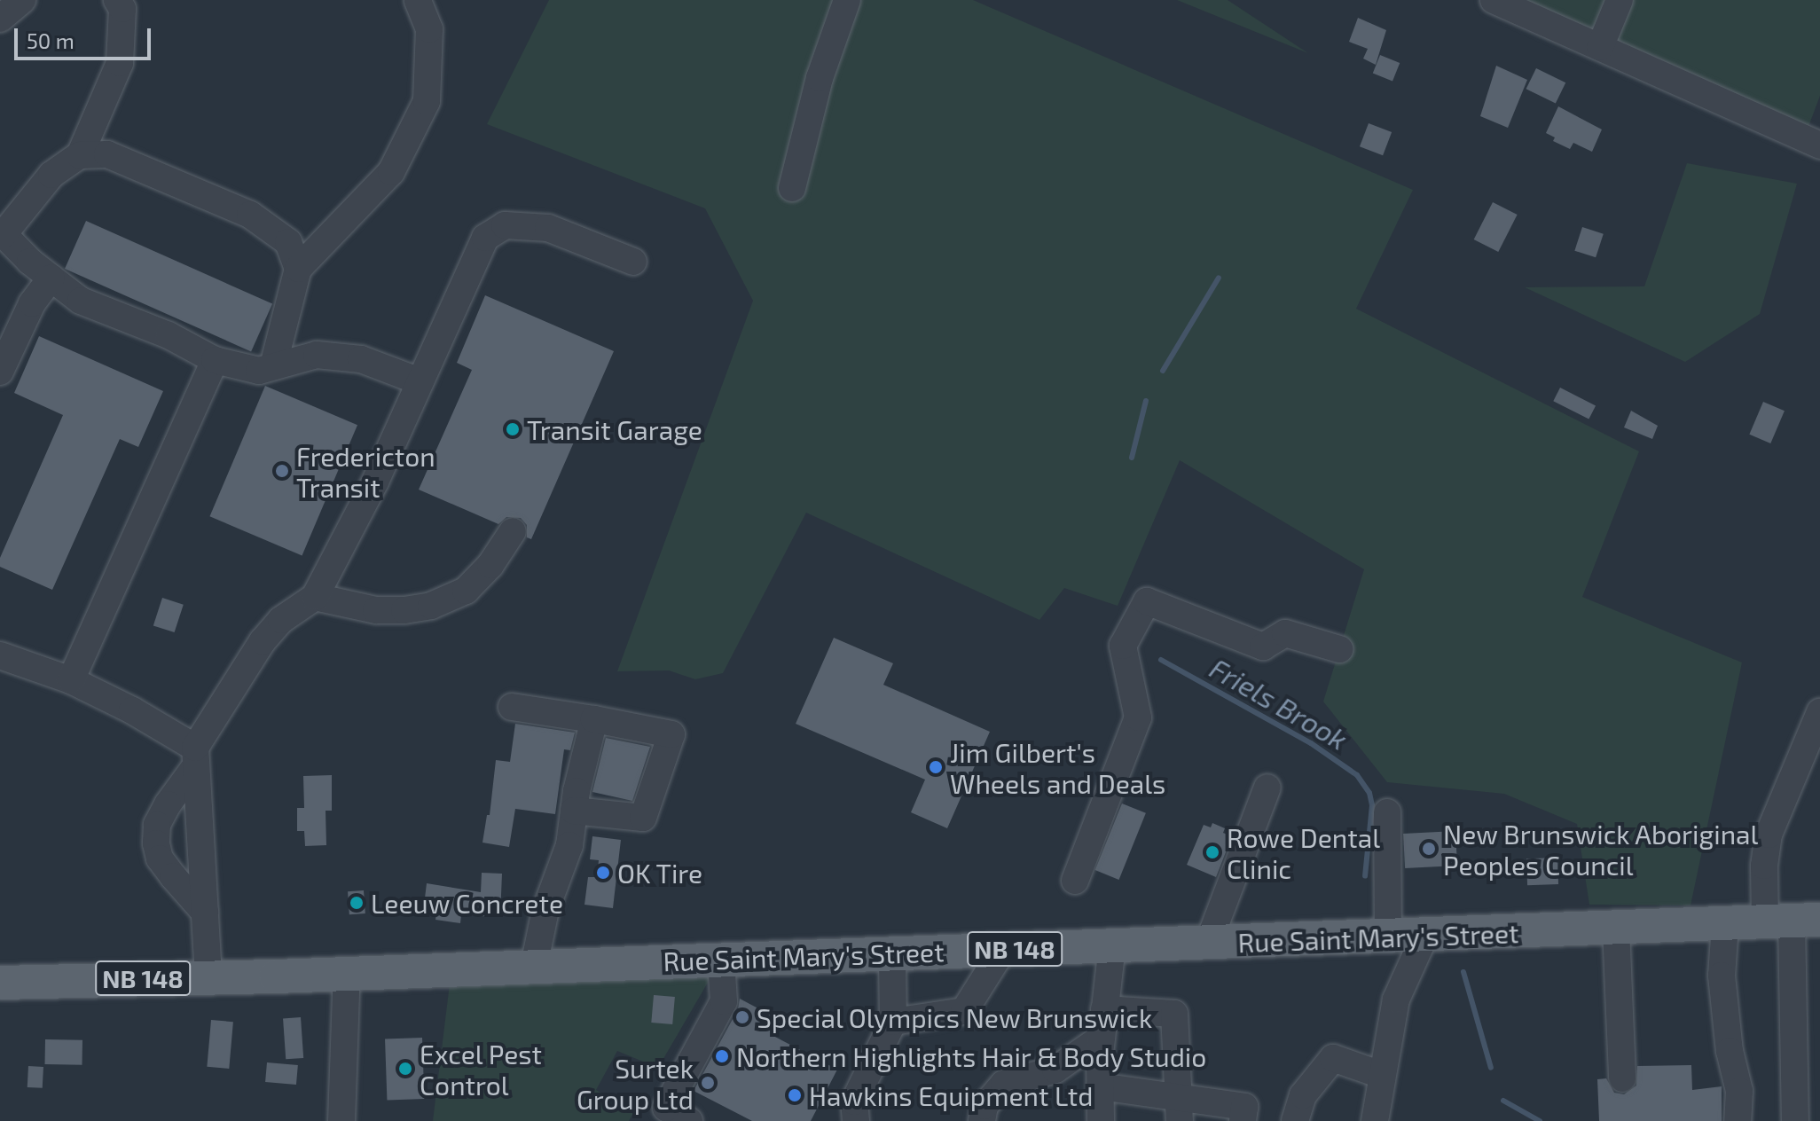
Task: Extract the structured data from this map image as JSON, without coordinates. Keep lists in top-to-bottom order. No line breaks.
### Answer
{"streets":{"main road":["Rue Saint Mary's Street","NB 148"]},"water":["Friels Brook"],"places":["Transit Garage","Fredericton Transit","Jim Gilbert's Wheels and Deals","New Brunswick Aboriginal Peoples Council","Rowe Dental Clinic","OK Tire","Leeuw Concrete","Special Olympics New Brunswick","Northern Highlights Hair & Body Studio","Excel Pest Control","Surtek Group Ltd","Hawkins Equipment Ltd"],"scale_bar":"50 m"}
